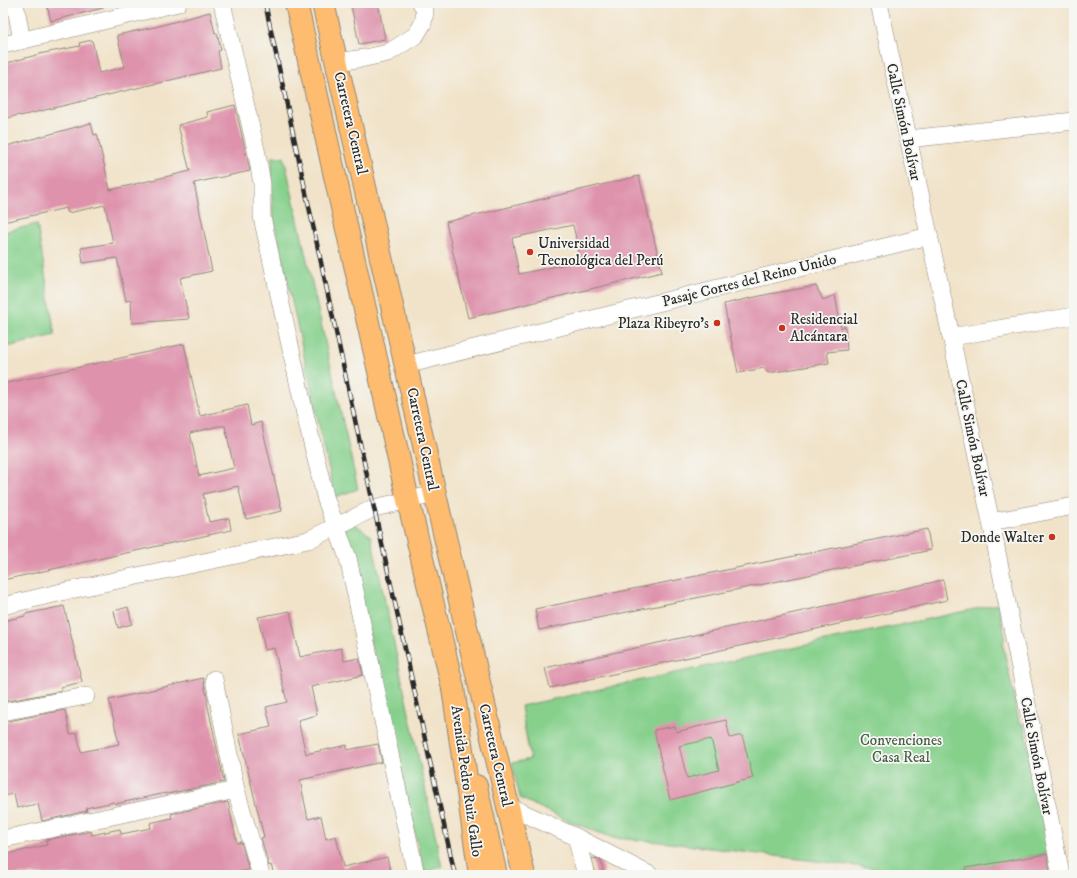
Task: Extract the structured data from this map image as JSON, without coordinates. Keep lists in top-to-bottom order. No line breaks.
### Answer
{"streets":{"main road":["Carretera Central","Avenida Pedro Ruiz Gallo"],"street":["Calle Simón Bolívar","Pasaje Cortes del Reino Unido"]},"crossings":[["Calle Simón Bolívar","Pasaje Cortes del Reino Unido"],["Carretera Central","Pasaje Cortes del Reino Unido"],["Carretera Central","Avenida Pedro Ruiz Gallo"]],"parks":["Convenciones Casa Real"],"places":["Universidad Tecnológica del Perú","Plaza Ribeyro’s","Residencial Alcántara","Donde Walter"]}
